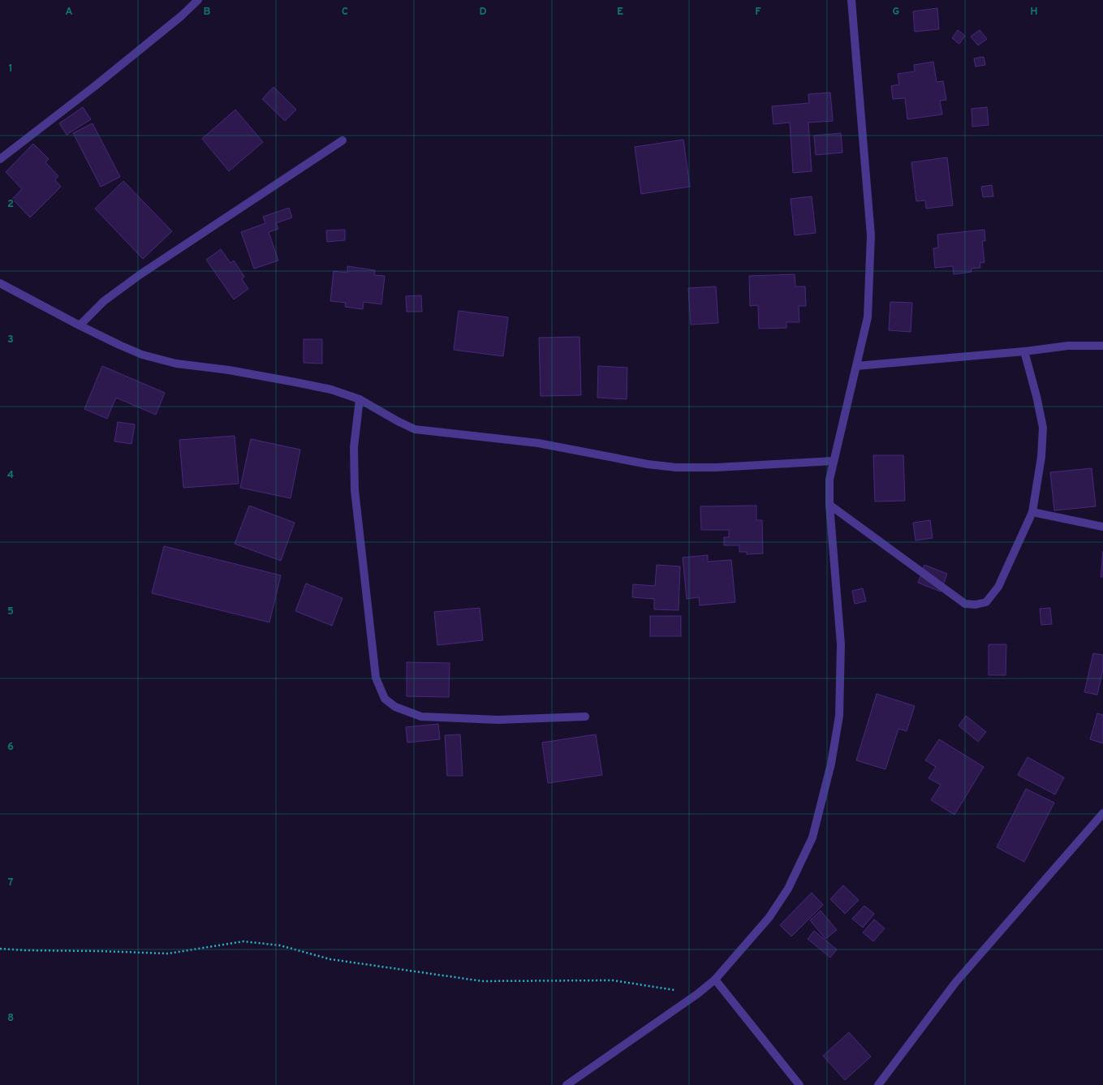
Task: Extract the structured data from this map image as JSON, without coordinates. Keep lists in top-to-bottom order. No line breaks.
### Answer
{"grid":{"columns":["A","B","C","D","E","F","G","H"],"rows":["1","2","3","4","5","6","7","8"]}}
